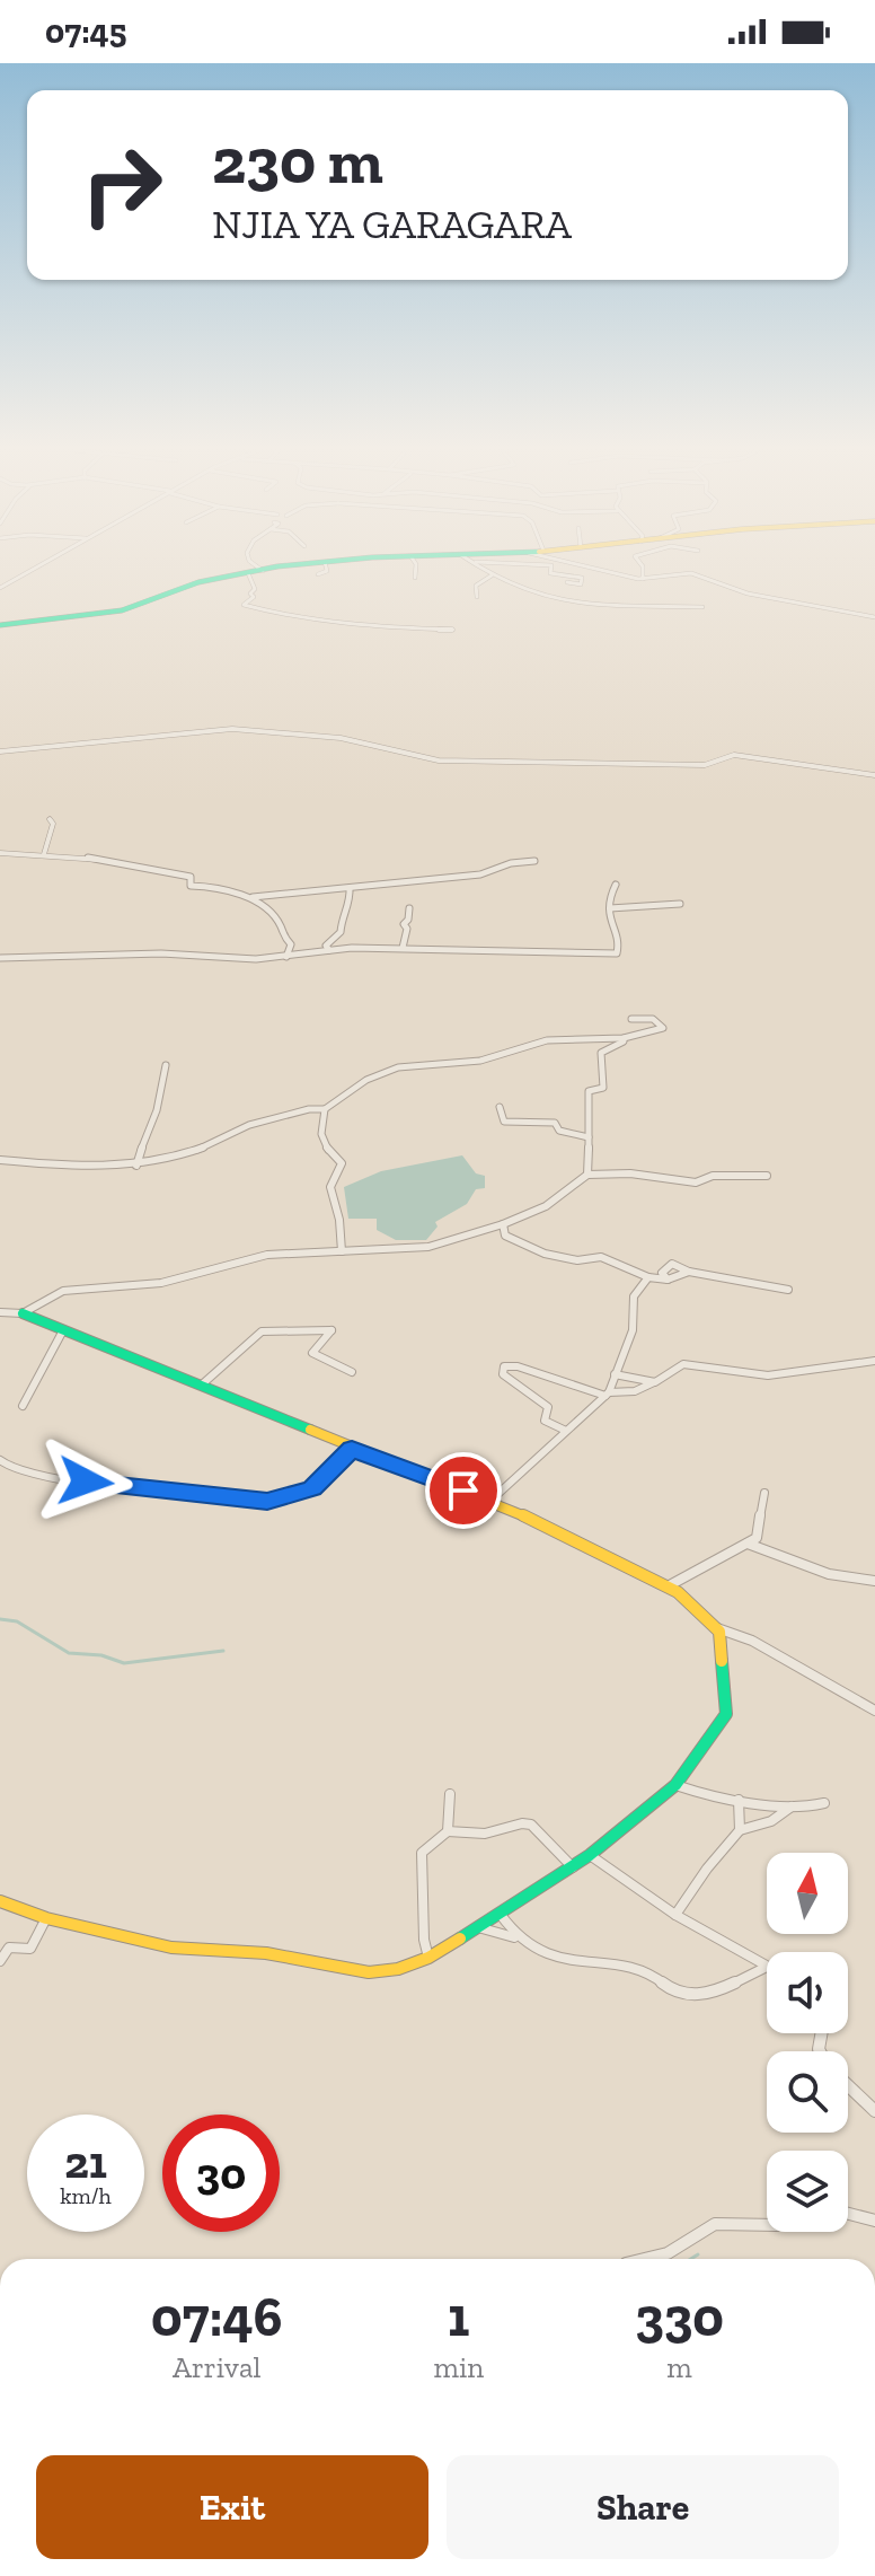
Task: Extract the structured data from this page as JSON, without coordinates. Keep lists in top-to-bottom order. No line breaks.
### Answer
{"north":"top","page":{"status":"07:45","turn":["230 m","NJIA YA GARAGARA"],"speed":"21 km/h","limit":"30","eta":["07:46","Arrival","1","min","330","m"],"buttons":["Exit","Share"]}}
